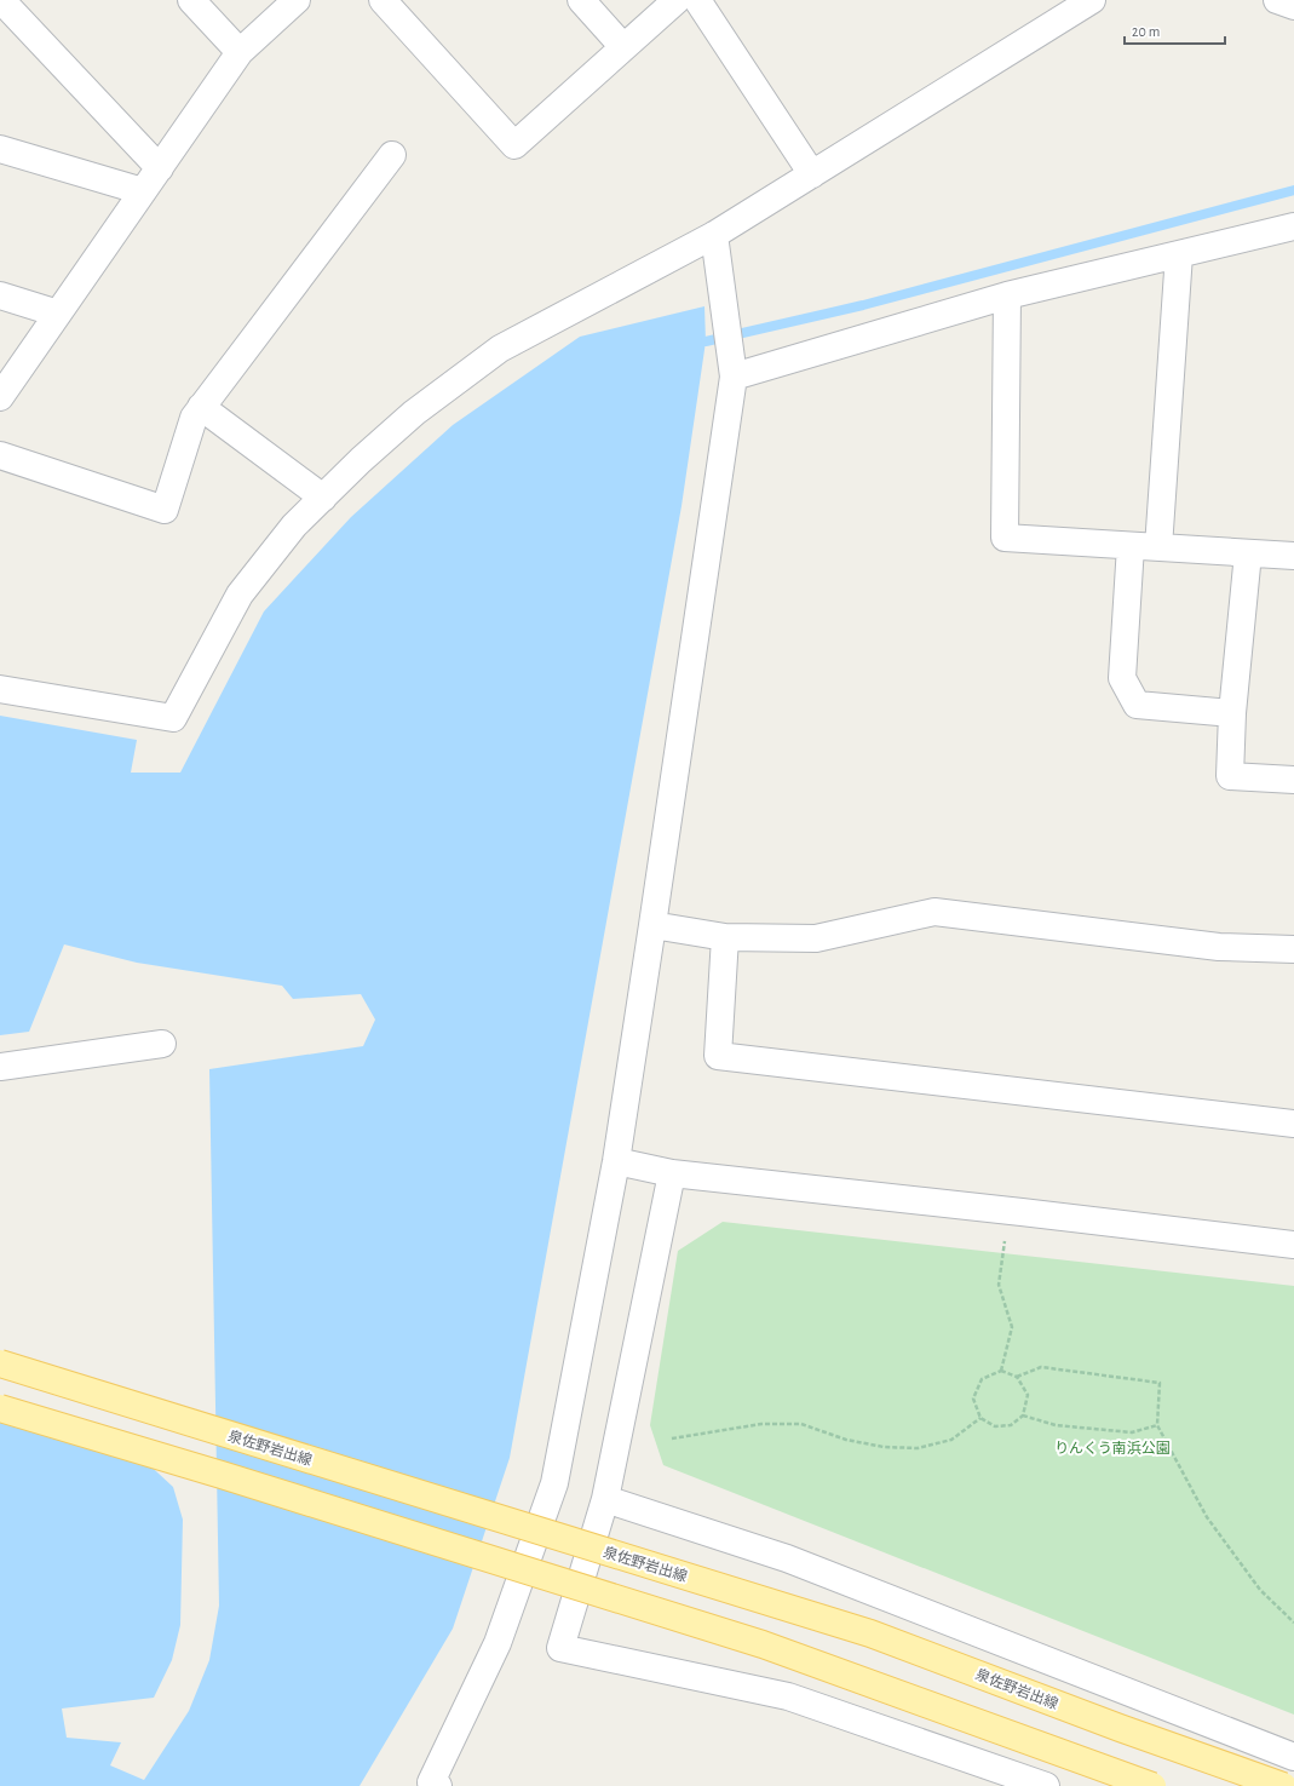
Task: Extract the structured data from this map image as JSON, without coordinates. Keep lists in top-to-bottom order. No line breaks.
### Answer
{"streets":{"main road":["泉佐野岩出線"]},"parks":["りんくう南浜公園"],"scale_bar":"20 m"}
